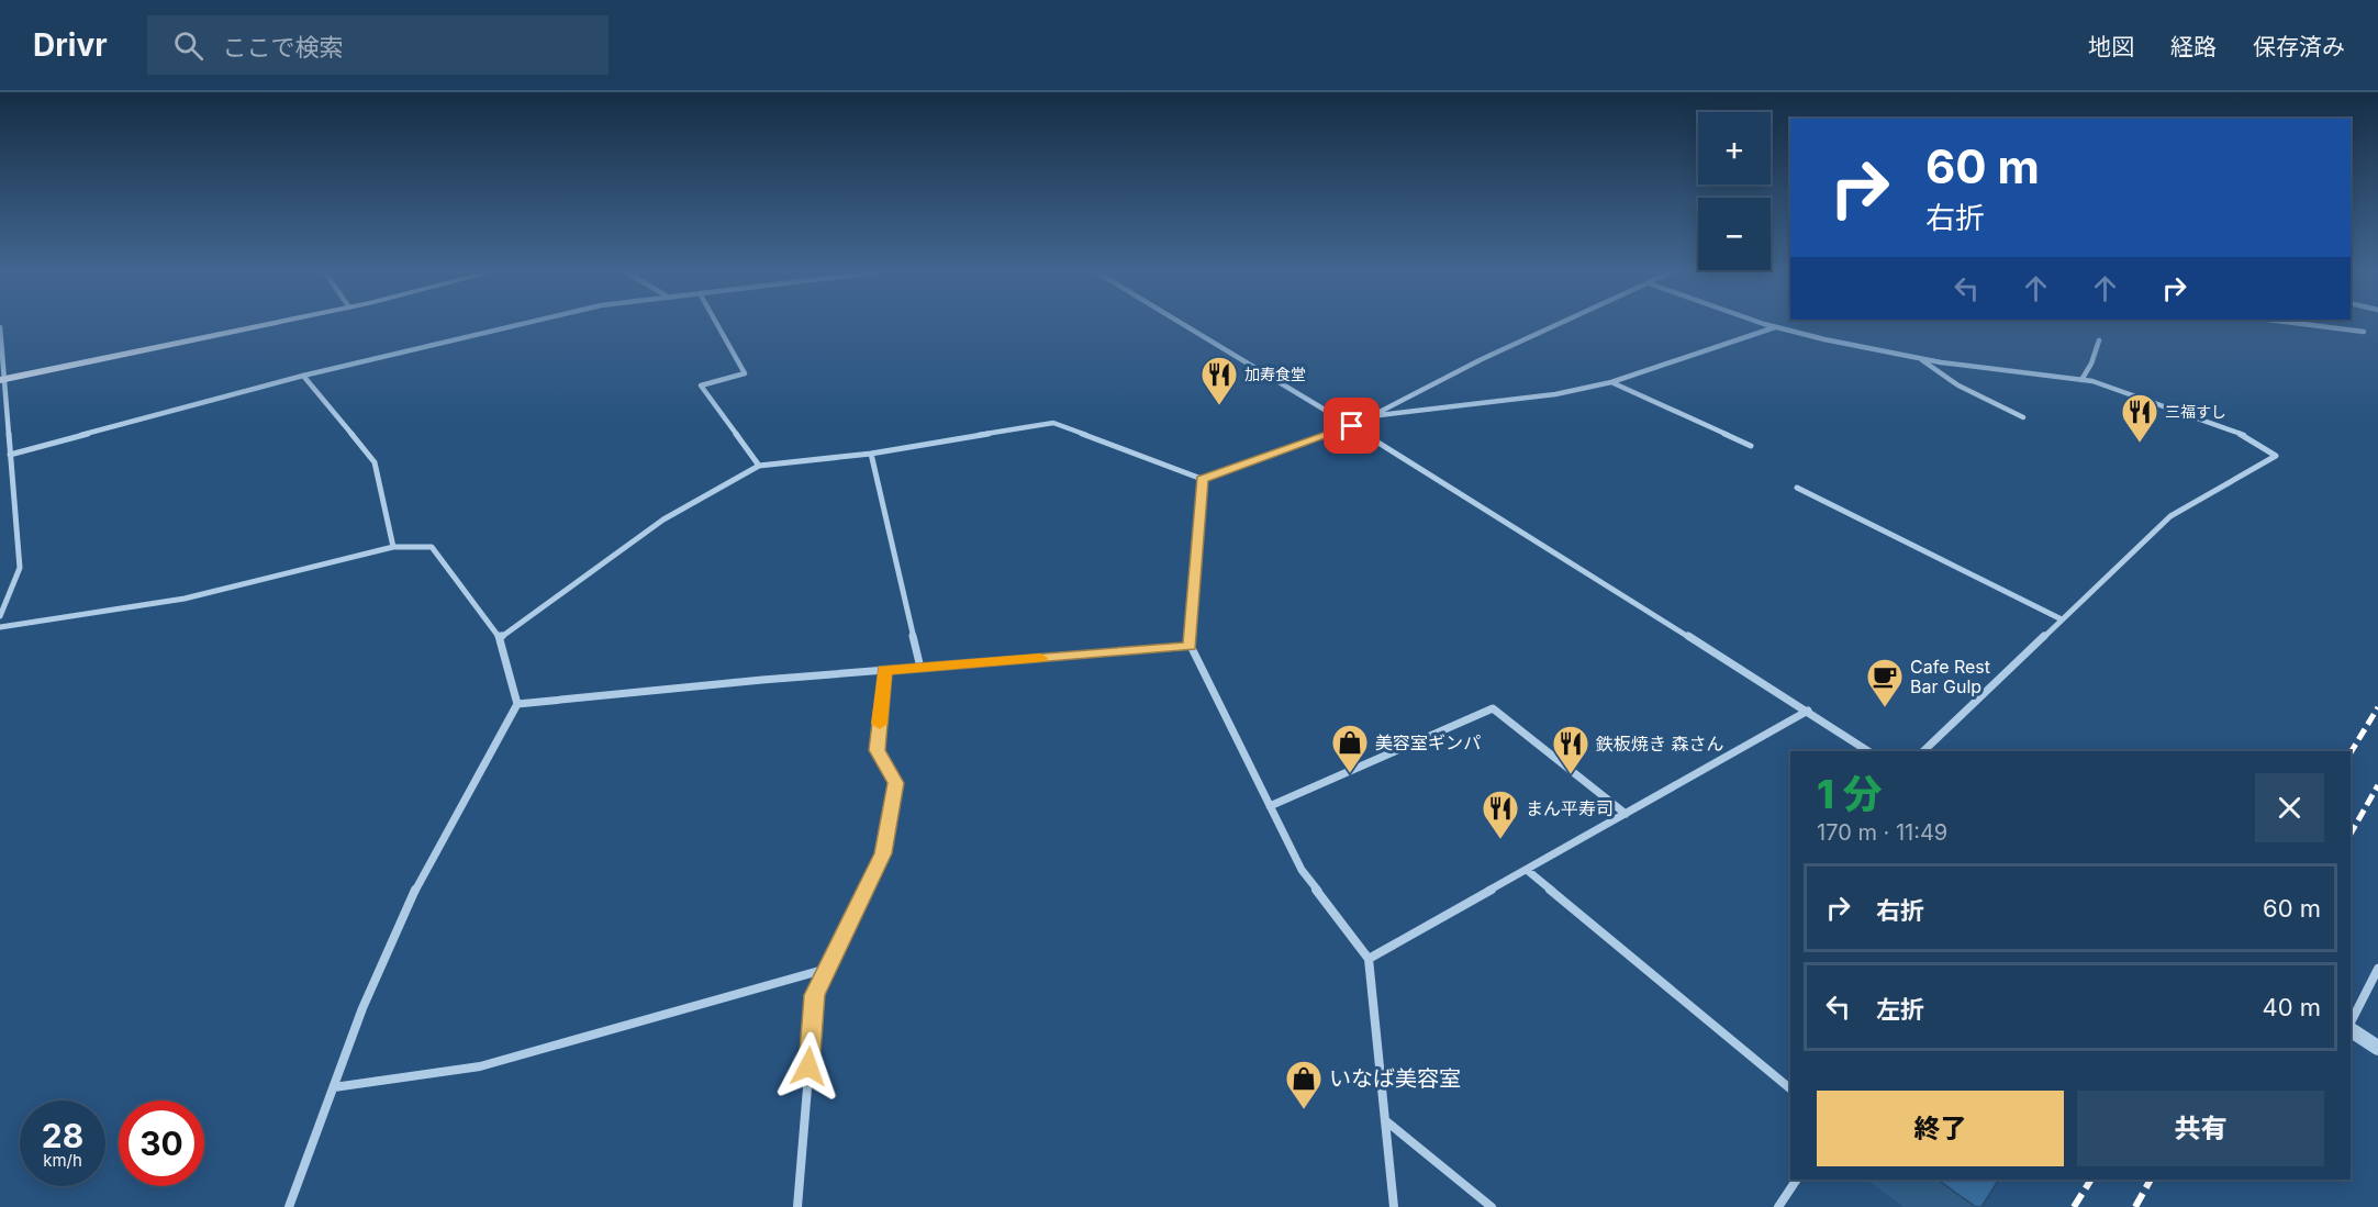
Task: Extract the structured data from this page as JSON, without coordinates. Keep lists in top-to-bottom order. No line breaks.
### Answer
{"places":{"restaurant":["加寿食堂","三福すし","鉄板焼き 森さん","まん平寿司"],"cafe":["Cafe Rest Bar Gulp"],"shop":["美容室ギンパ","いなば美容室"]},"page":{"header":"Drivr","search":"ここで検索","nav":["地図","経路","保存済み"],"map_buttons":["+","−"],"turn":["60 m","右折"],"heading":["1 分","170 m · 11:49"],"list":[{"name":"右折","value":"60 m"},{"name":"左折","value":"40 m"}],"buttons":["終了","共有"],"speed":"28 km/h","limit":"30"}}
